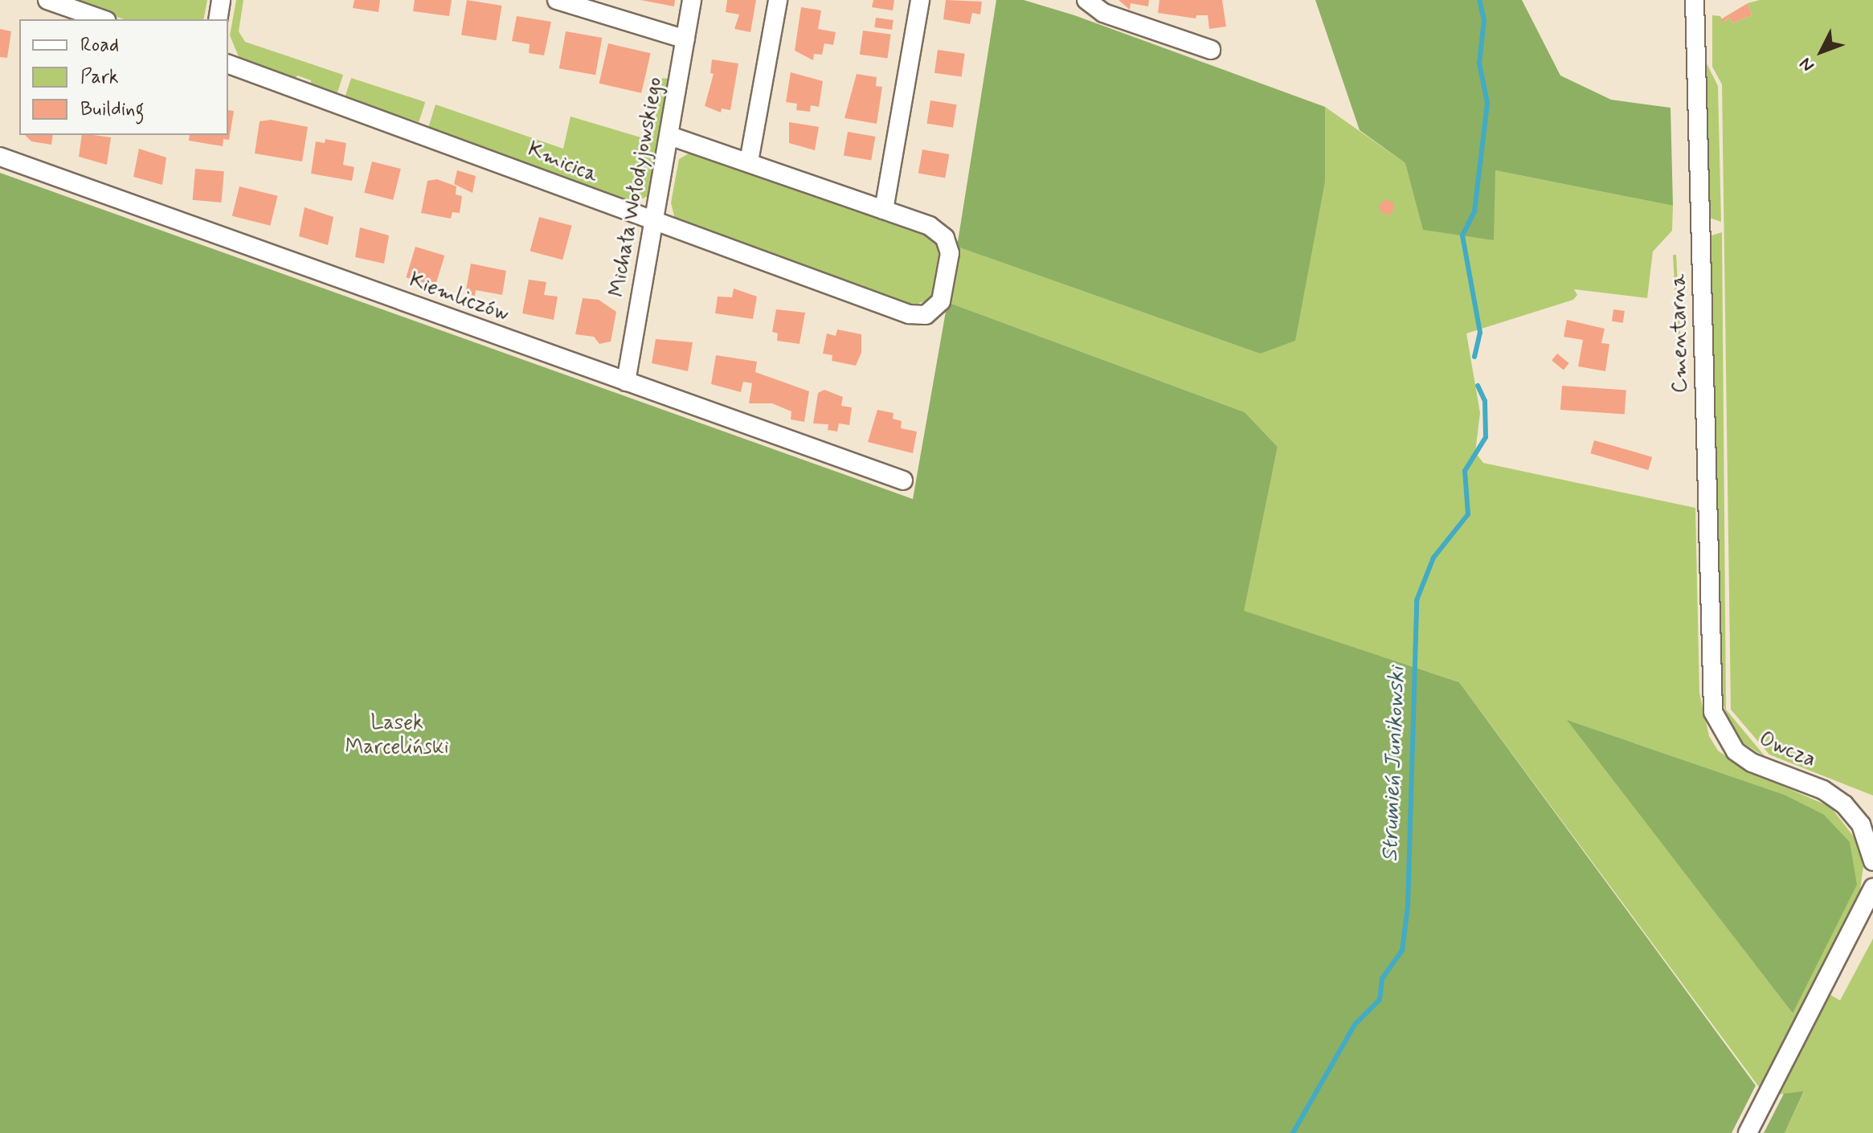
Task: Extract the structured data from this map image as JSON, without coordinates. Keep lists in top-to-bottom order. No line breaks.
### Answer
{"streets":{"street":["Kmicica","Michała Wołodyjowskiego","Kiemliczów","Cmentarna","Owcza"]},"crossings":[["Kmicica","Michała Wołodyjowskiego"],["Michała Wołodyjowskiego","Kiemliczów"],["Cmentarna","Owcza"]],"water":["Strumień Junikowski"],"parks":["Lasek Marceliński"],"legend":["Road","Park","Building"],"north":"bottom left"}
